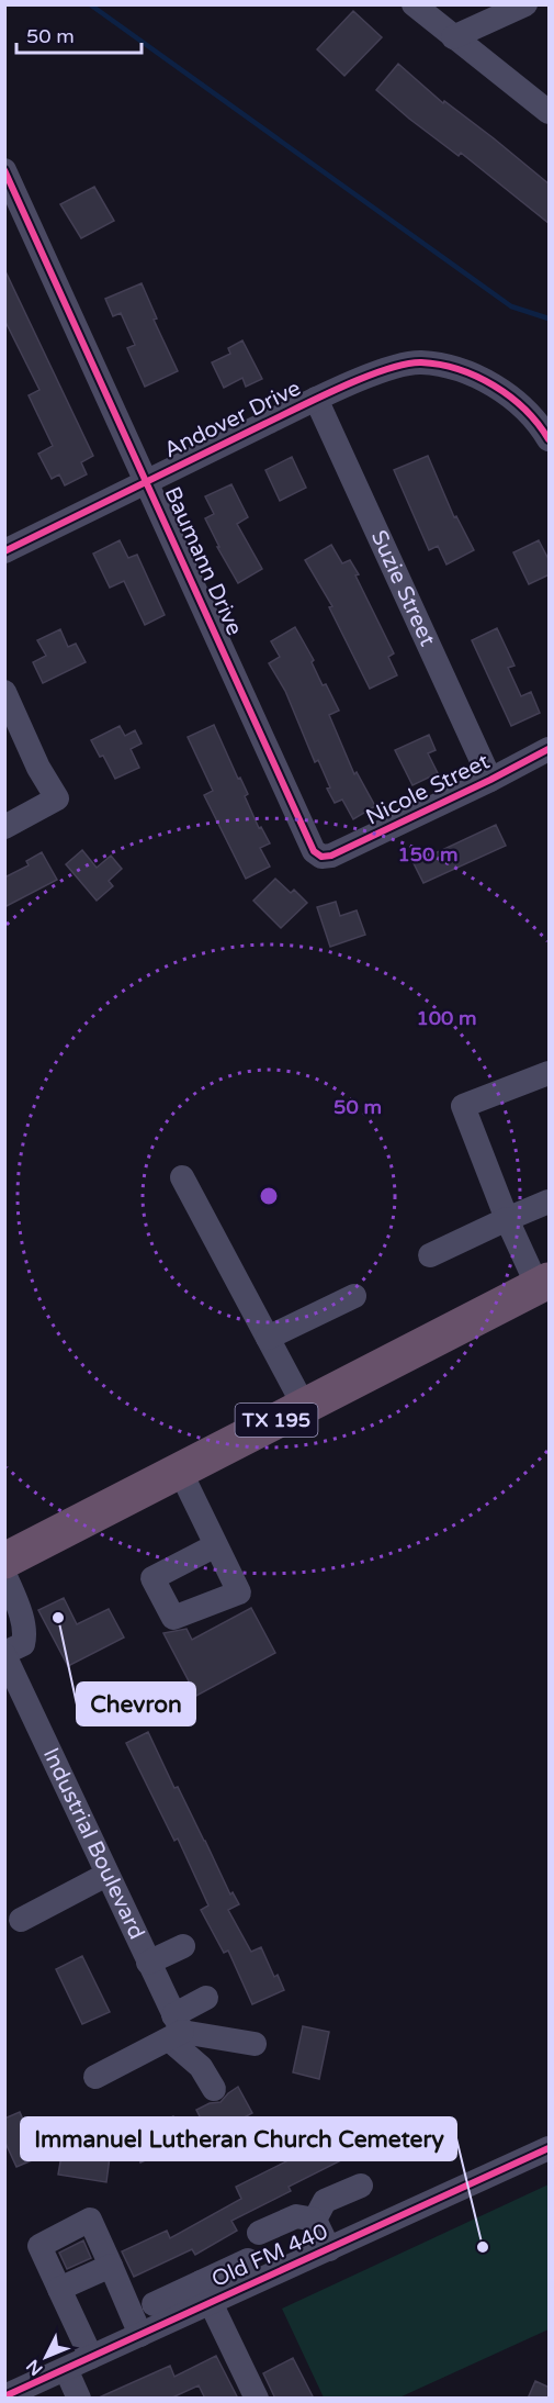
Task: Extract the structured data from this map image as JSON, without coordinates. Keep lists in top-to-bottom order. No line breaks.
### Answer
{"streets":{"highway":["TX 195"],"street":["Andover Drive","Baumann Drive","Suzie Street","Nicole Street","Industrial Boulevard","Old FM 440"]},"crossings":[["Andover Drive","Baumann Drive"],["Andover Drive","Suzie Street"],["Baumann Drive","Nicole Street"],["Suzie Street","Nicole Street"]],"places":["Chevron","Immanuel Lutheran Church Cemetery"],"scale_bar":"50 m","north":"bottom left","rings":["150 m","100 m","50 m"]}
